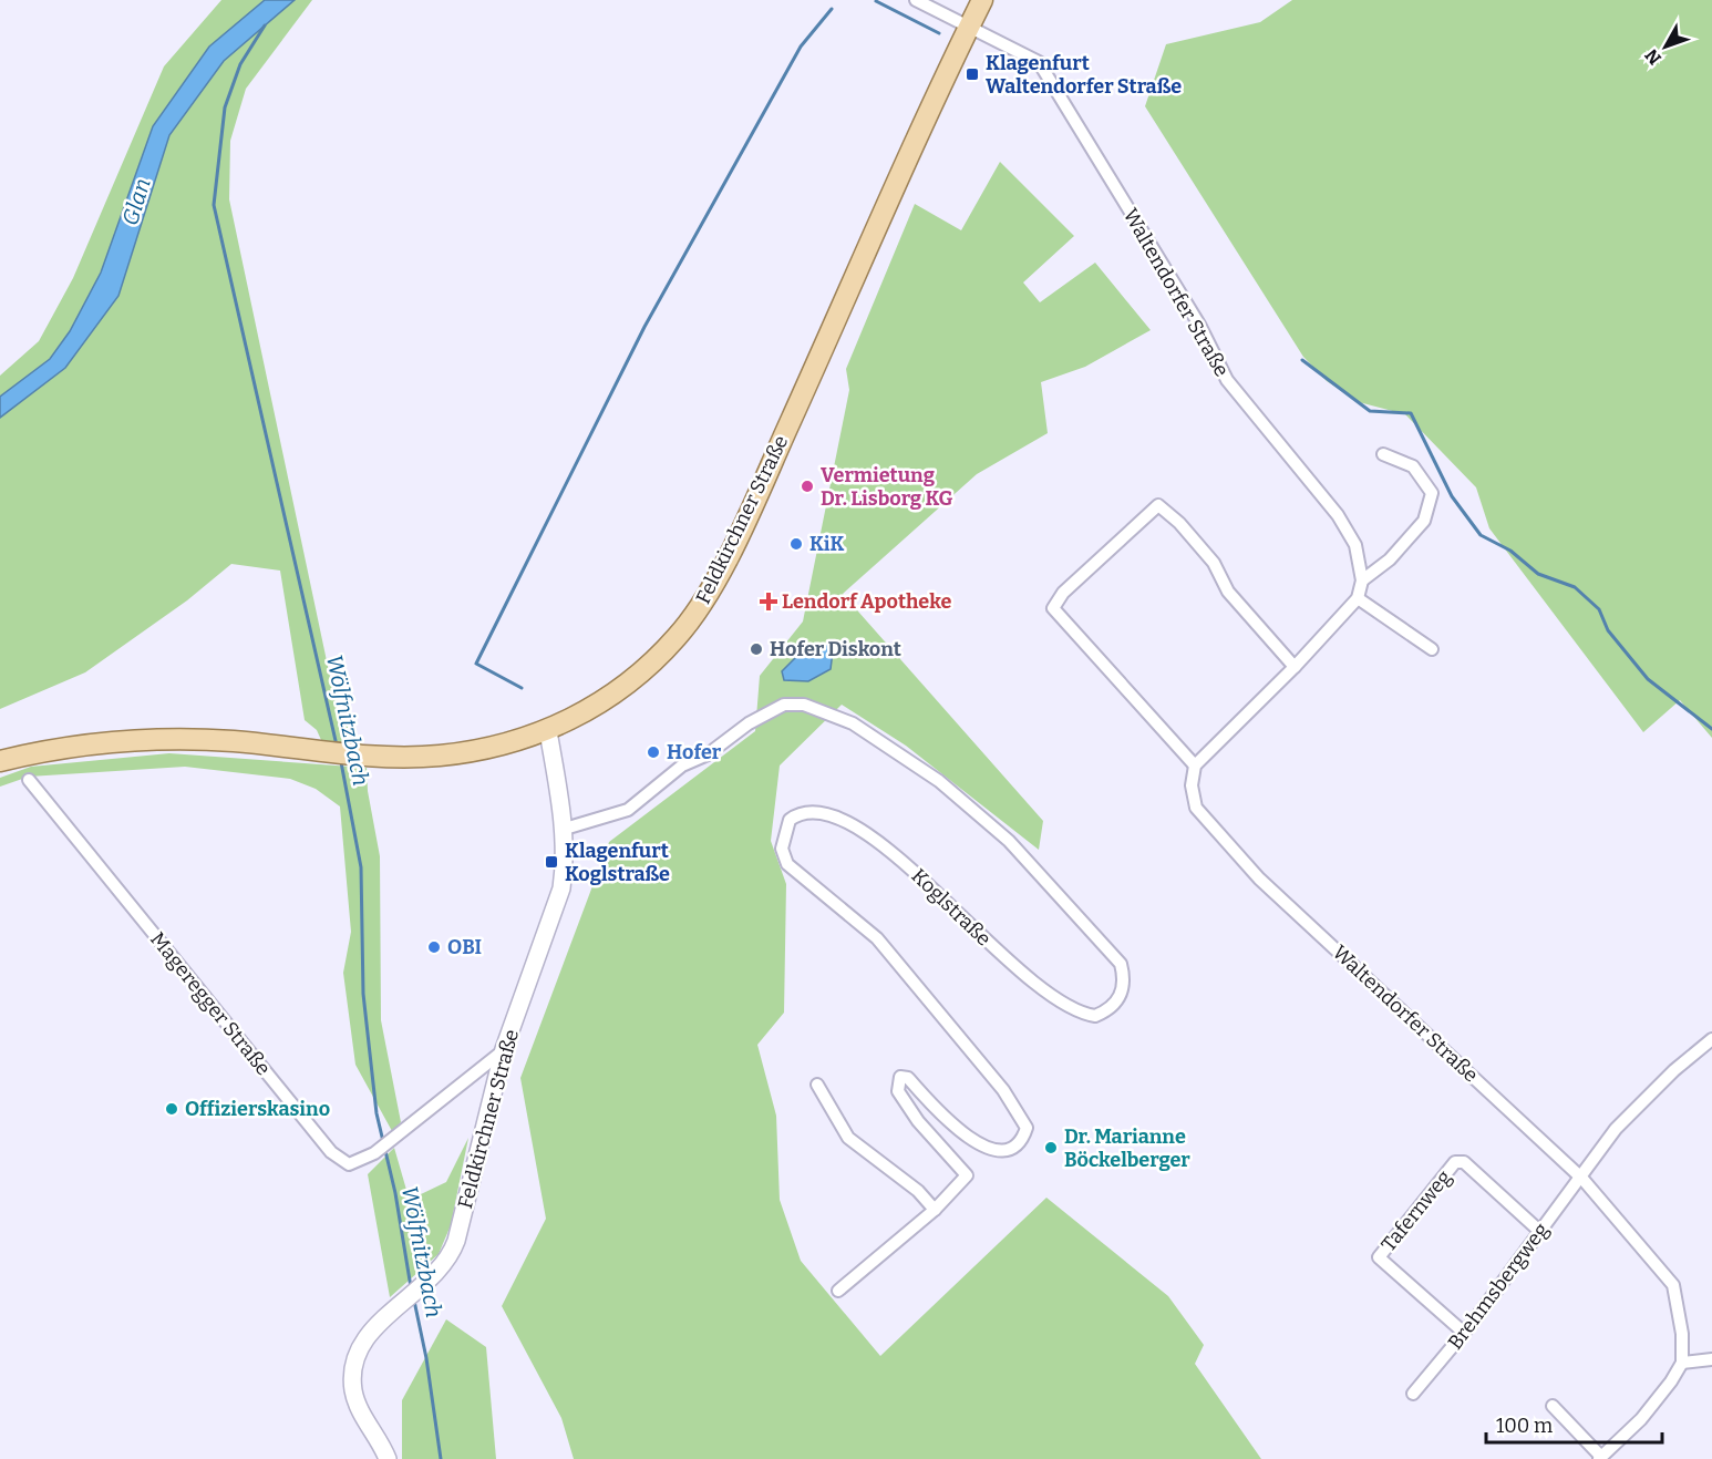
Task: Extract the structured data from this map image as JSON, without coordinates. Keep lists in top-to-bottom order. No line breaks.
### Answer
{"streets":{"main road":["Feldkirchner Straße"],"street":["Waltendorfer Straße","Koglstraße","Mageregger Straße","Tafernweg","Brehmsbergweg"]},"crossings":[["Waltendorfer Straße","Feldkirchner Straße"],["Waltendorfer Straße","Brehmsbergweg"],["Feldkirchner Straße","Koglstraße"],["Feldkirchner Straße","Mageregger Straße"],["Tafernweg","Brehmsbergweg"]],"water":["Glan","Wölfnitzbach"],"places":{"transit":["Klagenfurt Waltendorfer Straße","Klagenfurt Koglstraße"],"other":["Vermietung Dr. Lisborg KG","KiK","Hofer Diskont","Hofer","OBI","Offizierskasino","Dr. Marianne Böckelberger"],"health":["Lendorf Apotheke"]},"scale_bar":"100 m","north":"bottom left"}
